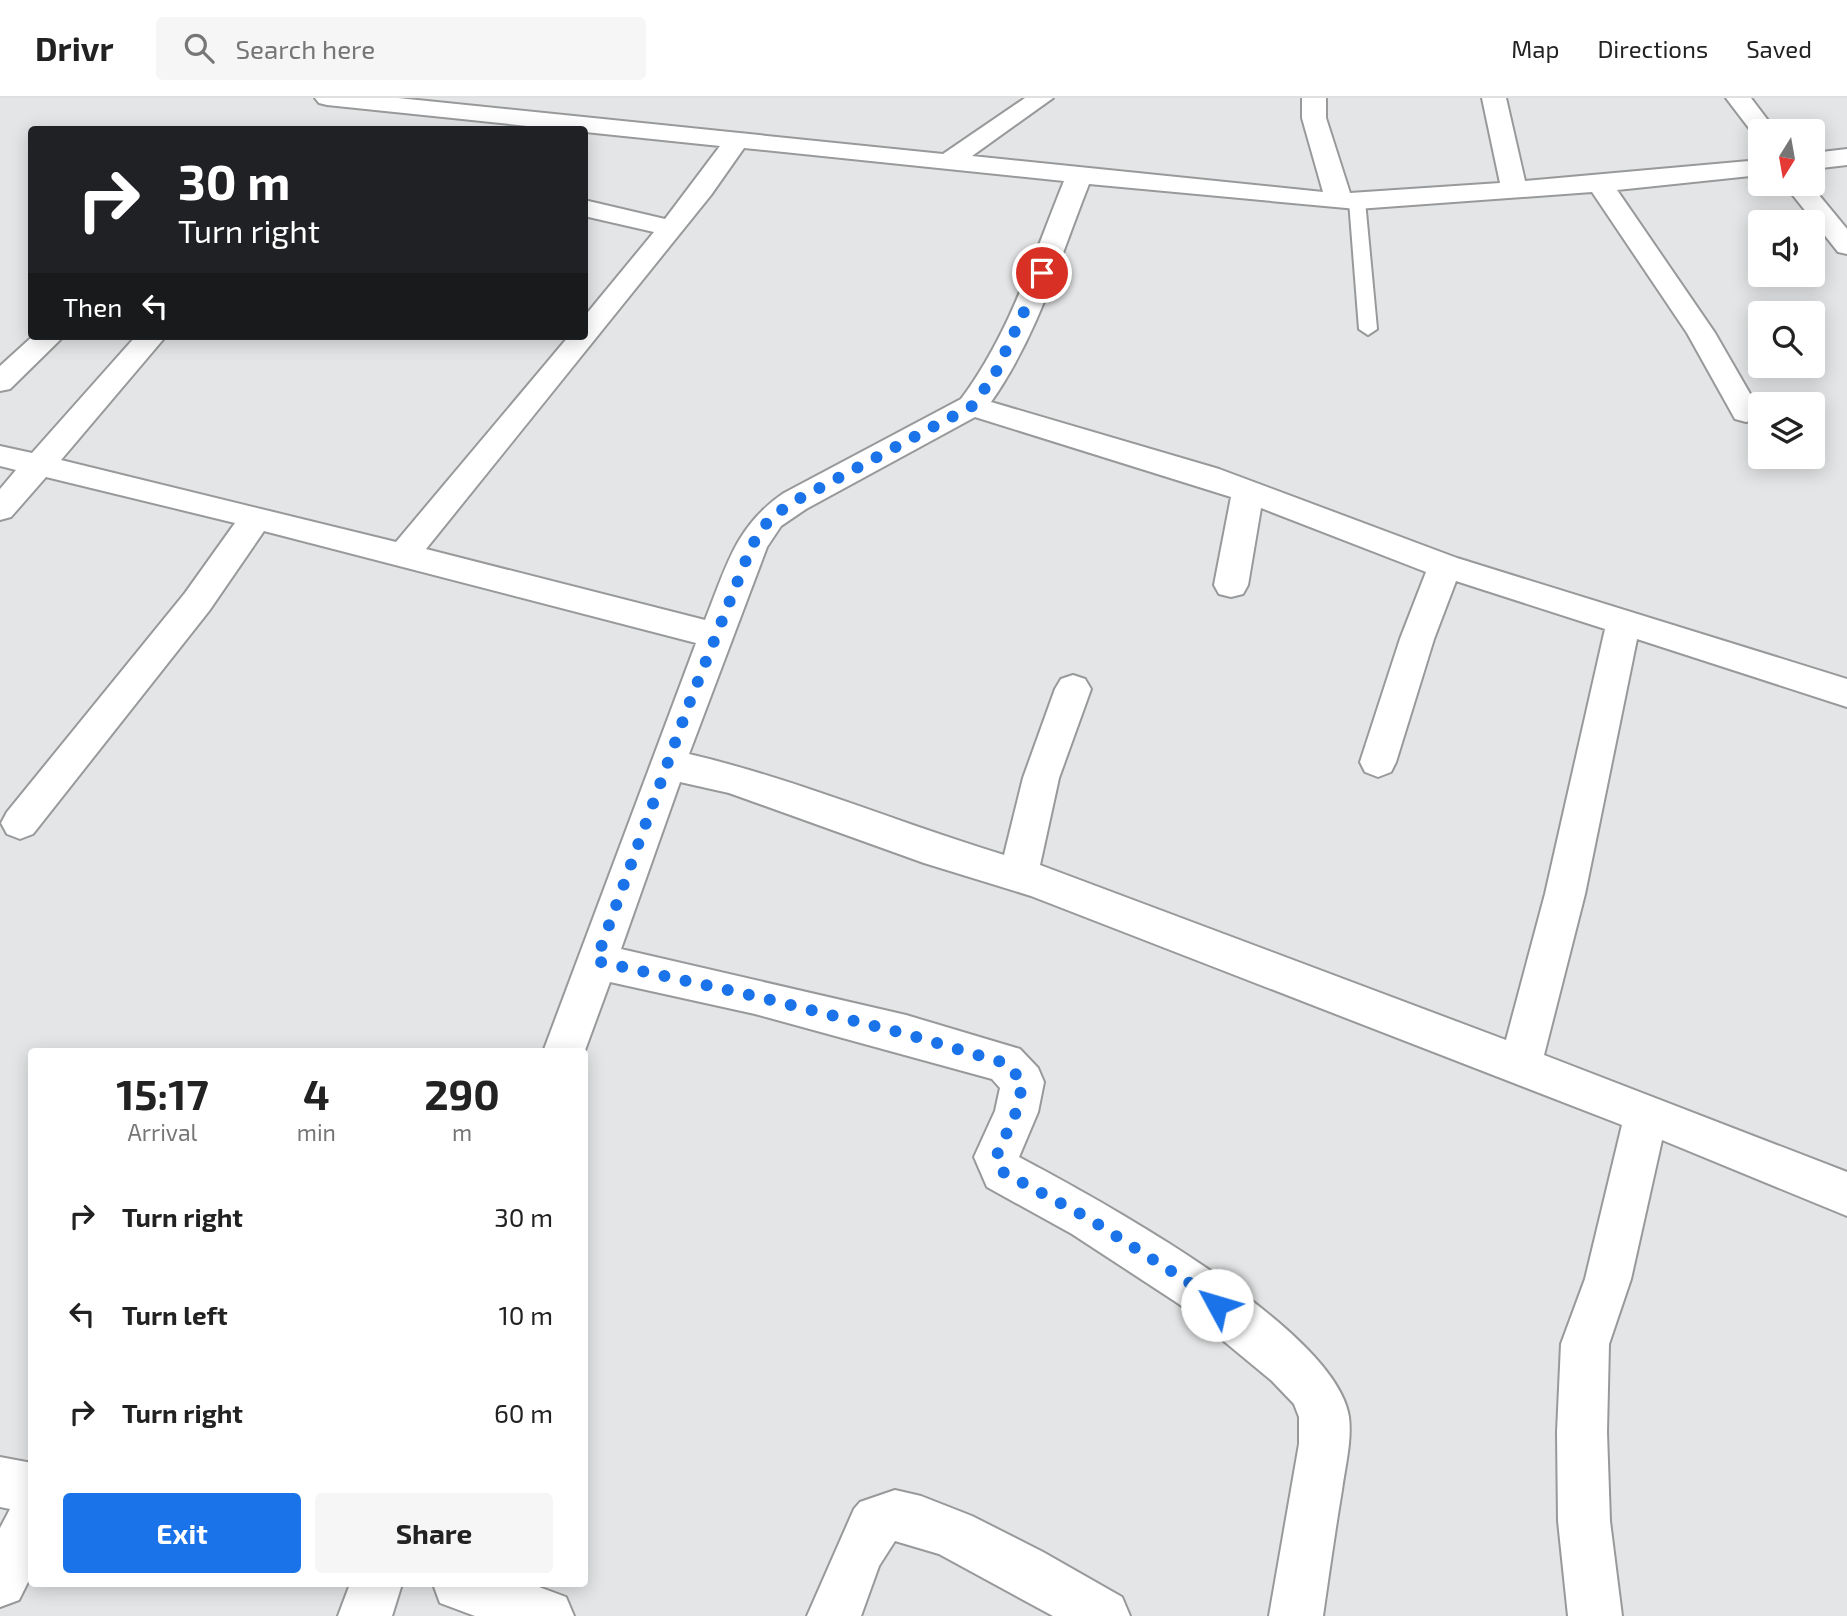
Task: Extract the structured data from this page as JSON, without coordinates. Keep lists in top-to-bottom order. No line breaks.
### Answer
{"north":"bottom","page":{"header":"Drivr","search":"Search here","nav":["Map","Directions","Saved"],"turn":["30 m","Turn right"],"then":"Then","eta":["15:17","Arrival","4","min","290","m"],"list":[{"name":"Turn right","value":"30 m"},{"name":"Turn left","value":"10 m"},{"name":"Turn right","value":"60 m"}],"buttons":["Exit","Share"]}}
